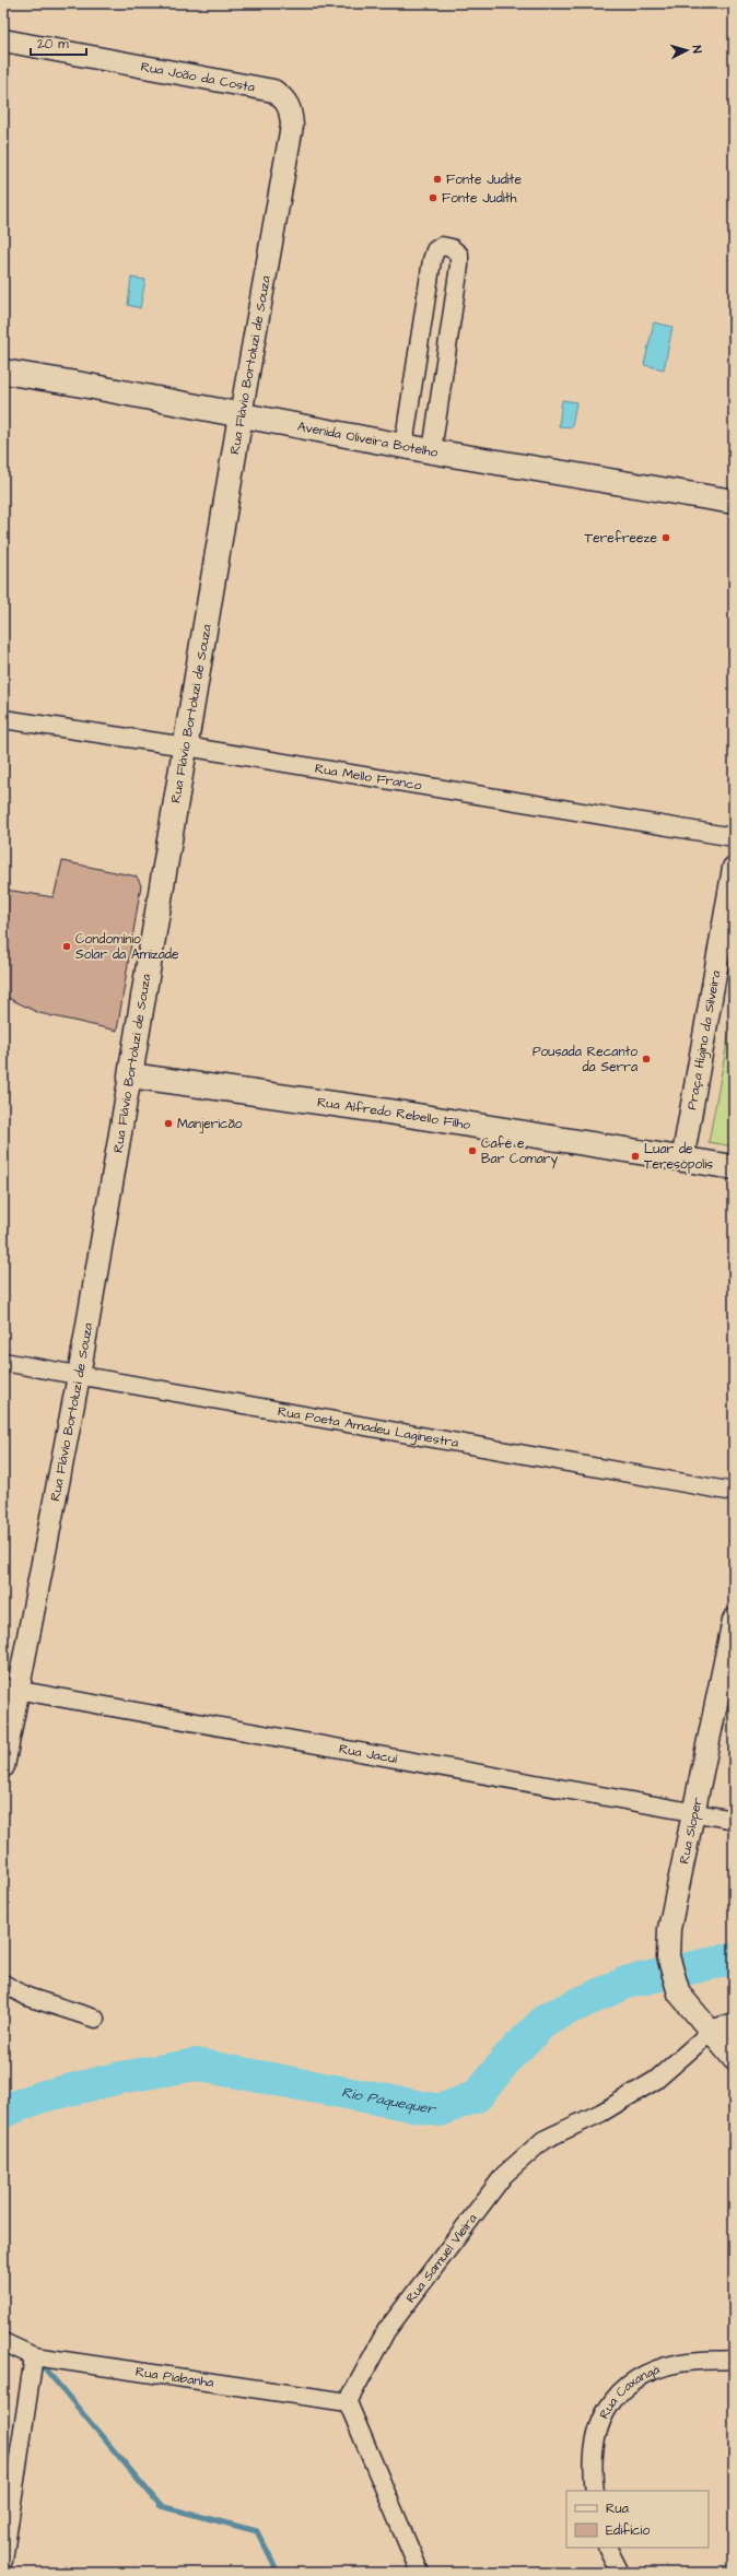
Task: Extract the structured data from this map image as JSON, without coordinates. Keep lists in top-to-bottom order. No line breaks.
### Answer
{"streets":{"main road":["Rua Flávio Bortoluzi de Souza","Avenida Oliveira Botelho","Rua Alfredo Rebello Filho"],"street":["Rua João da Costa","Rua Mello Franco","Praça Higino da Silveira","Rua Poeta Amadeu Laginestra","Rua Jacuí","Rua Sloper","Rua Samuel Vieira","Rua Piabanha","Rua Caxangá"]},"crossings":[["Rua João da Costa","Rua Flávio Bortoluzi de Souza"],["Rua Flávio Bortoluzi de Souza","Avenida Oliveira Botelho"],["Rua Flávio Bortoluzi de Souza","Rua Mello Franco"],["Rua Flávio Bortoluzi de Souza","Rua Alfredo Rebello Filho"],["Rua Flávio Bortoluzi de Souza","Rua Poeta Amadeu Laginestra"],["Rua Flávio Bortoluzi de Souza","Rua Jacuí"],["Praça Higino da Silveira","Rua Alfredo Rebello Filho"],["Rua Jacuí","Rua Sloper"],["Rua Sloper","Rua Samuel Vieira"],["Rua Samuel Vieira","Rua Piabanha"]],"water":["Rio Paquequer"],"places":["Fonte Judite","Fonte Judith","Terefreeze","Condomínio Solar da Amizade","Pousada Recanto da Serra","Manjericão","Café e Bar Comary","Luar de Teresópolis"],"legend":["Rua","Edifício"],"scale_bar":"20 m","north":"right"}
